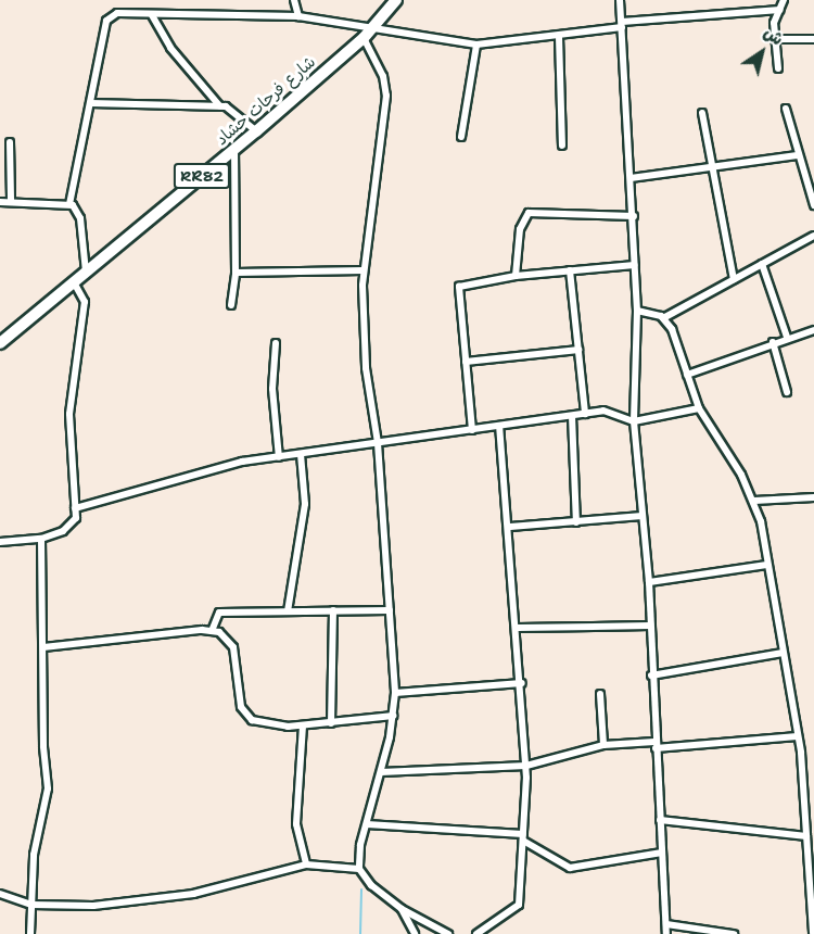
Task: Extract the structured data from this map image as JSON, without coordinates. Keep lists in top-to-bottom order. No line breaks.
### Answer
{"streets":{"main road":["شارع فرحات حشاد","RR82"]},"north":"top right"}
